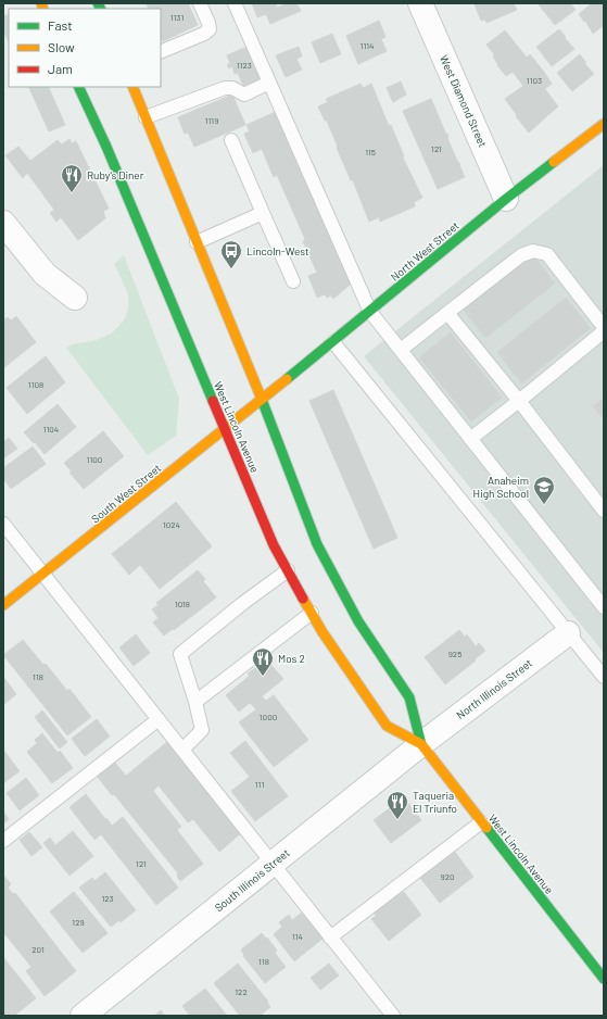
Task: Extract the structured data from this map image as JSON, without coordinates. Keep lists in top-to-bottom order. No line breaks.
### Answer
{"streets":{"main road":["North West Street","West Lincoln Avenue","South West Street"],"street":["West Diamond Street","North Illinois Street","South Illinois Street"]},"crossings":[["West Diamond Street","North West Street"],["North West Street","West Lincoln Avenue"],["North West Street","South West Street"],["West Lincoln Avenue","South West Street"],["West Lincoln Avenue","North Illinois Street"],["West Lincoln Avenue","South Illinois Street"],["North Illinois Street","South Illinois Street"]],"places":{"restaurant":["Ruby's Diner","Mos 2","Taqueria El Triunfo"],"bus stop":["Lincoln-West"],"school or university":["Anaheim High School"]},"house_numbers":["1131","1114","1123","1103","1119","121","115","1108","1104","1100","1024","1018","925","118","1000","111","121","920","123","129","114","201","118","122"],"legend":["Fast","Slow","Jam"]}
